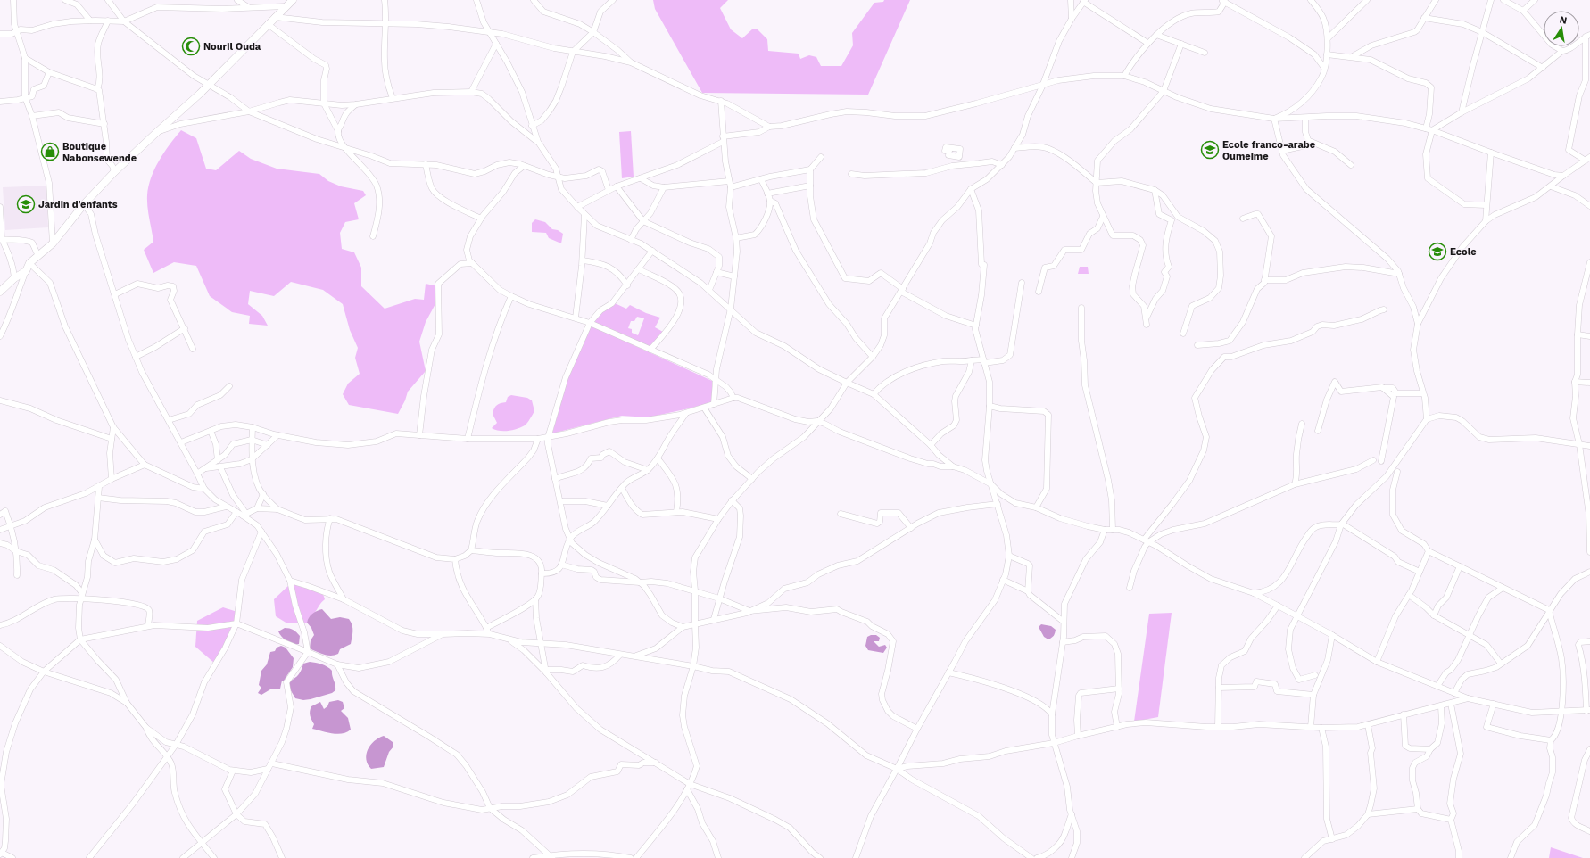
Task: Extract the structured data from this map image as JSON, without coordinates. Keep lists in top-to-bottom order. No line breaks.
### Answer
{"places":{"mosque":["Nouril Ouda"],"school or university":["Ecole franco-arabe Oumeime","Jardin d'enfants","Ecole"],"shop":["Boutique Nabonsewende"]},"north":"top"}
